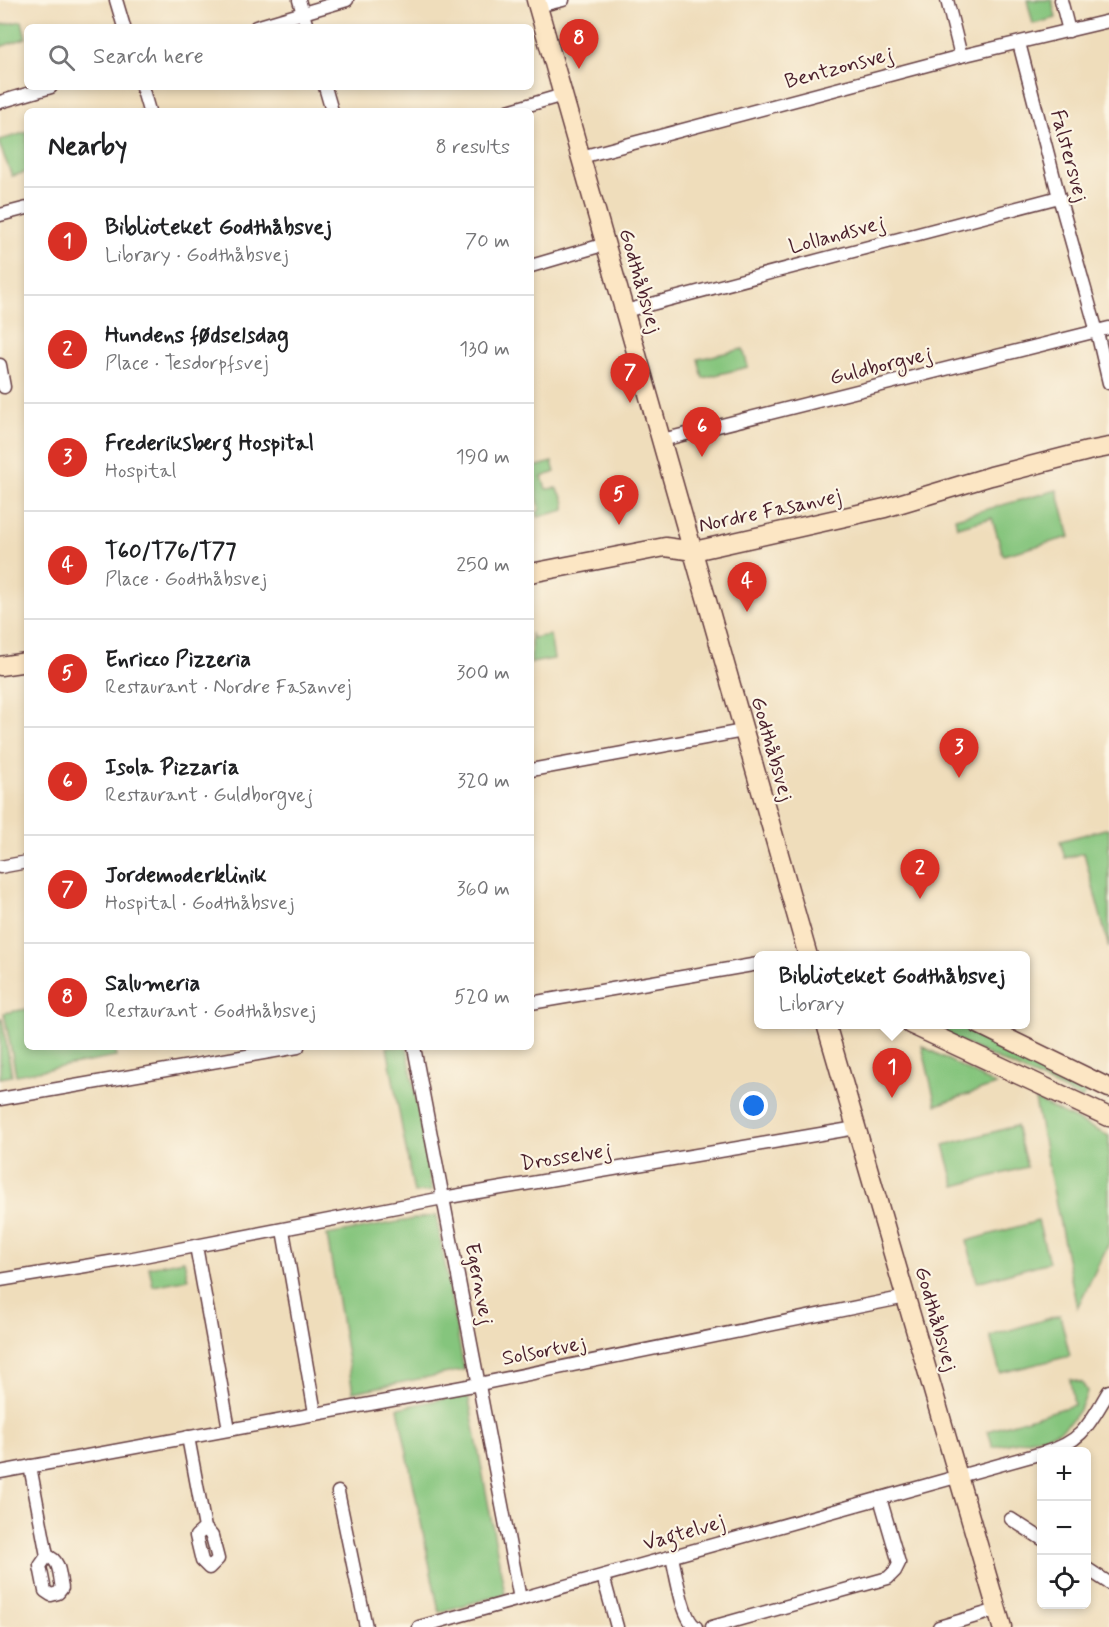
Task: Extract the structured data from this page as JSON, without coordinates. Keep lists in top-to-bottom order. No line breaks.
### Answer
{"streets":{"street":["Bentzonsvej","Falstersvej","Lollandsvej","Godthåbsvej","Guldborgvej","Nordre Fasanvej","Drosselvej","Egernvej","Solsortvej","Vagtelvej"]},"crossings":[["Bentzonsvej","Falstersvej"],["Bentzonsvej","Godthåbsvej"],["Falstersvej","Lollandsvej"],["Falstersvej","Guldborgvej"],["Lollandsvej","Godthåbsvej"],["Godthåbsvej","Guldborgvej"],["Godthåbsvej","Nordre Fasanvej"],["Godthåbsvej","Drosselvej"],["Godthåbsvej","Solsortvej"],["Godthåbsvej","Vagtelvej"],["Drosselvej","Egernvej"],["Egernvej","Solsortvej"],["Egernvej","Vagtelvej"]],"page":{"pins":["8","7","6","5","4","3","2","1"],"search":"Search here","heading":["Nearby","8 results"],"list":[{"mark":"1","name":"Biblioteket Godthåbsvej","note":"Library · Godthåbsvej","value":"70 m"},{"mark":"2","name":"Hundens fødselsdag","note":"Place · Tesdorpfsvej","value":"130 m"},{"mark":"3","name":"Frederiksberg Hospital","note":"Hospital","value":"190 m"},{"mark":"4","name":"T60/T76/T77","note":"Place · Godthåbsvej","value":"250 m"},{"mark":"5","name":"Enricco Pizzeria","note":"Restaurant · Nordre Fasanvej","value":"300 m"},{"mark":"6","name":"Isola Pizzaria","note":"Restaurant · Guldborgvej","value":"320 m"},{"mark":"7","name":"Jordemoderklinik","note":"Hospital · Godthåbsvej","value":"360 m"},{"mark":"8","name":"Salumeria","note":"Restaurant · Godthåbsvej","value":"520 m"}],"popup":["Biblioteket Godthåbsvej","Library"],"map_buttons":["+","−"]}}
